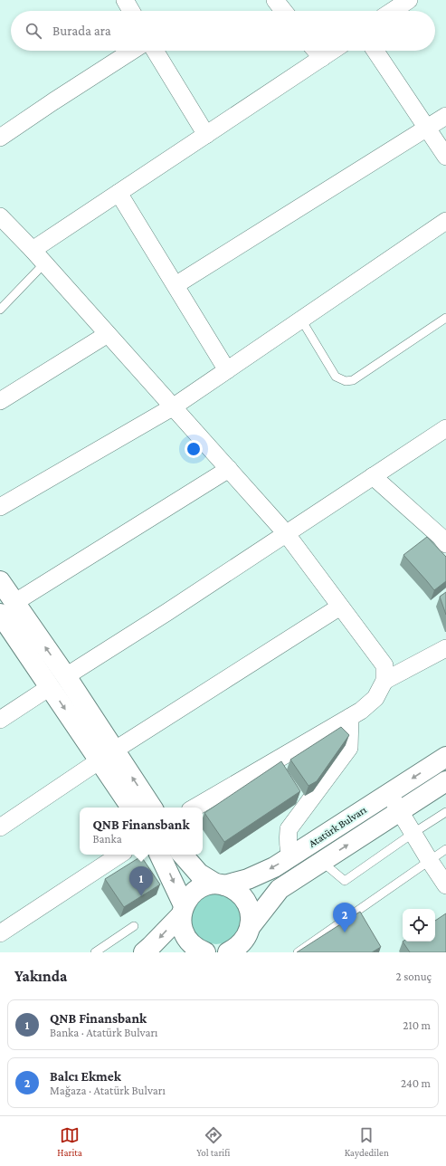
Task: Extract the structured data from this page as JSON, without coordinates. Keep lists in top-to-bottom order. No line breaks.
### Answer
{"streets":{"main road":["Atatürk Bulvarı"]},"page":{"search":"Burada ara","popup":["QNB Finansbank","Banka"],"pins":["1","2"],"heading":["Yakında","2 sonuç"],"list":[{"mark":"1","name":"QNB Finansbank","note":"Banka · Atatürk Bulvarı","value":"210 m"},{"mark":"2","name":"Balcı Ekmek","note":"Mağaza · Atatürk Bulvarı","value":"240 m"}],"nav":["Harita","Yol tarifi","Kaydedilen"]}}
